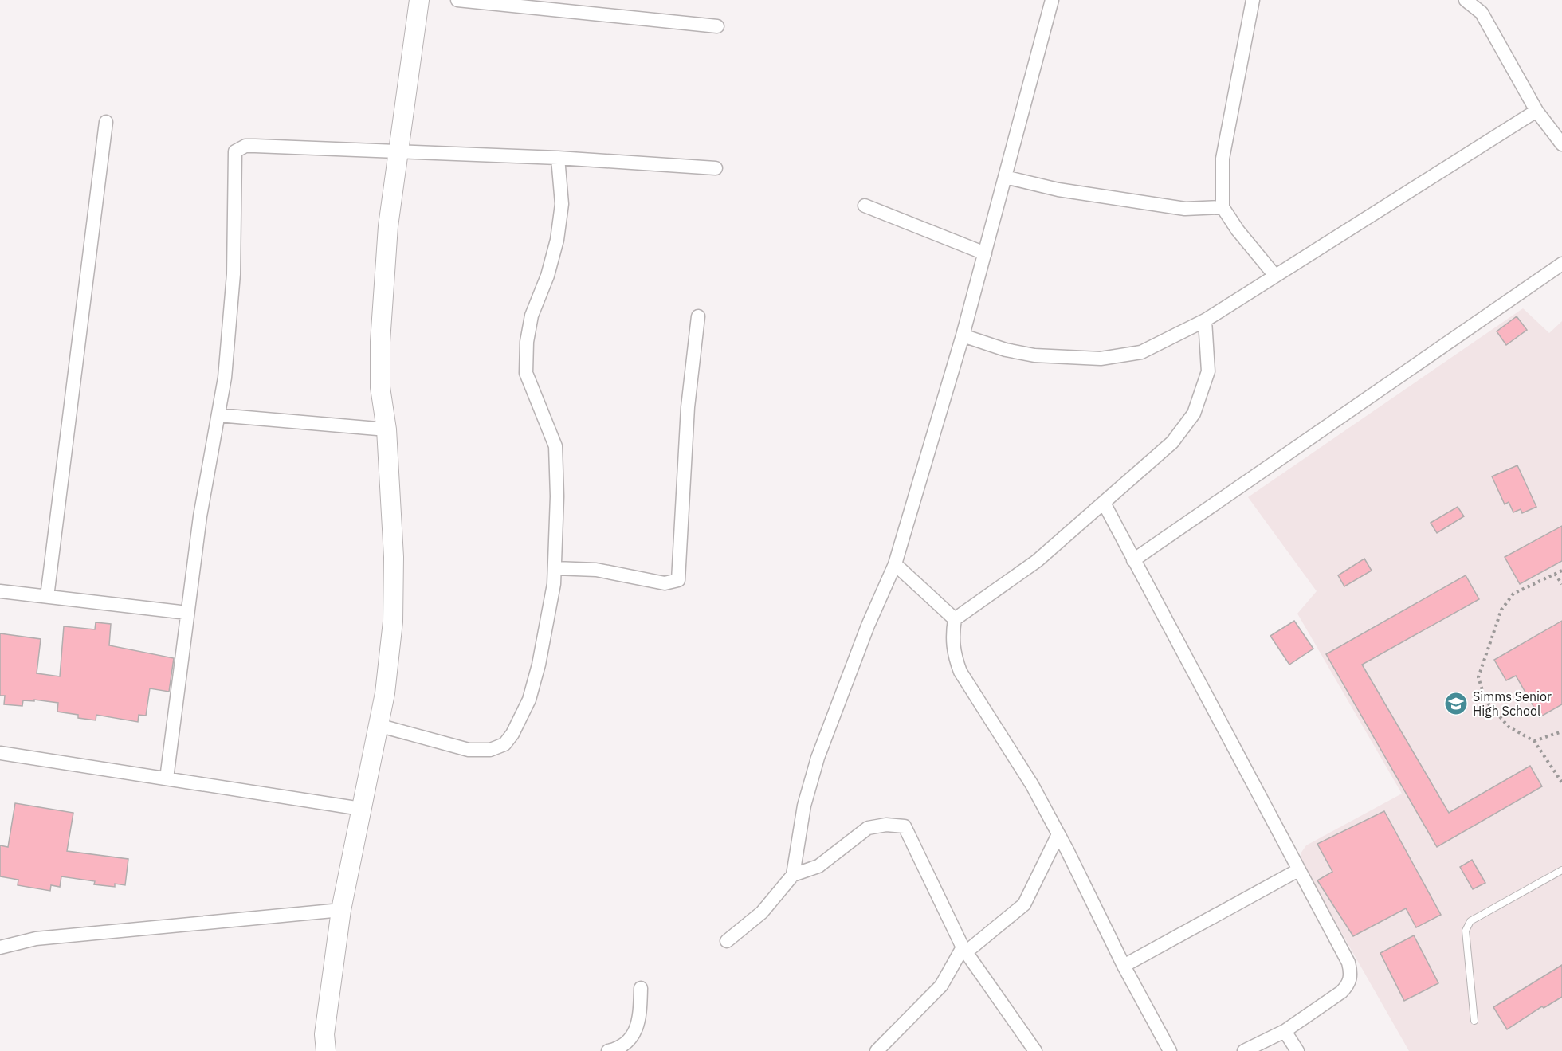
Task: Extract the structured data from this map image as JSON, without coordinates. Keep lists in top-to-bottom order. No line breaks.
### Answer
{"places":{"school or university":["Simms Senior High School"]}}
